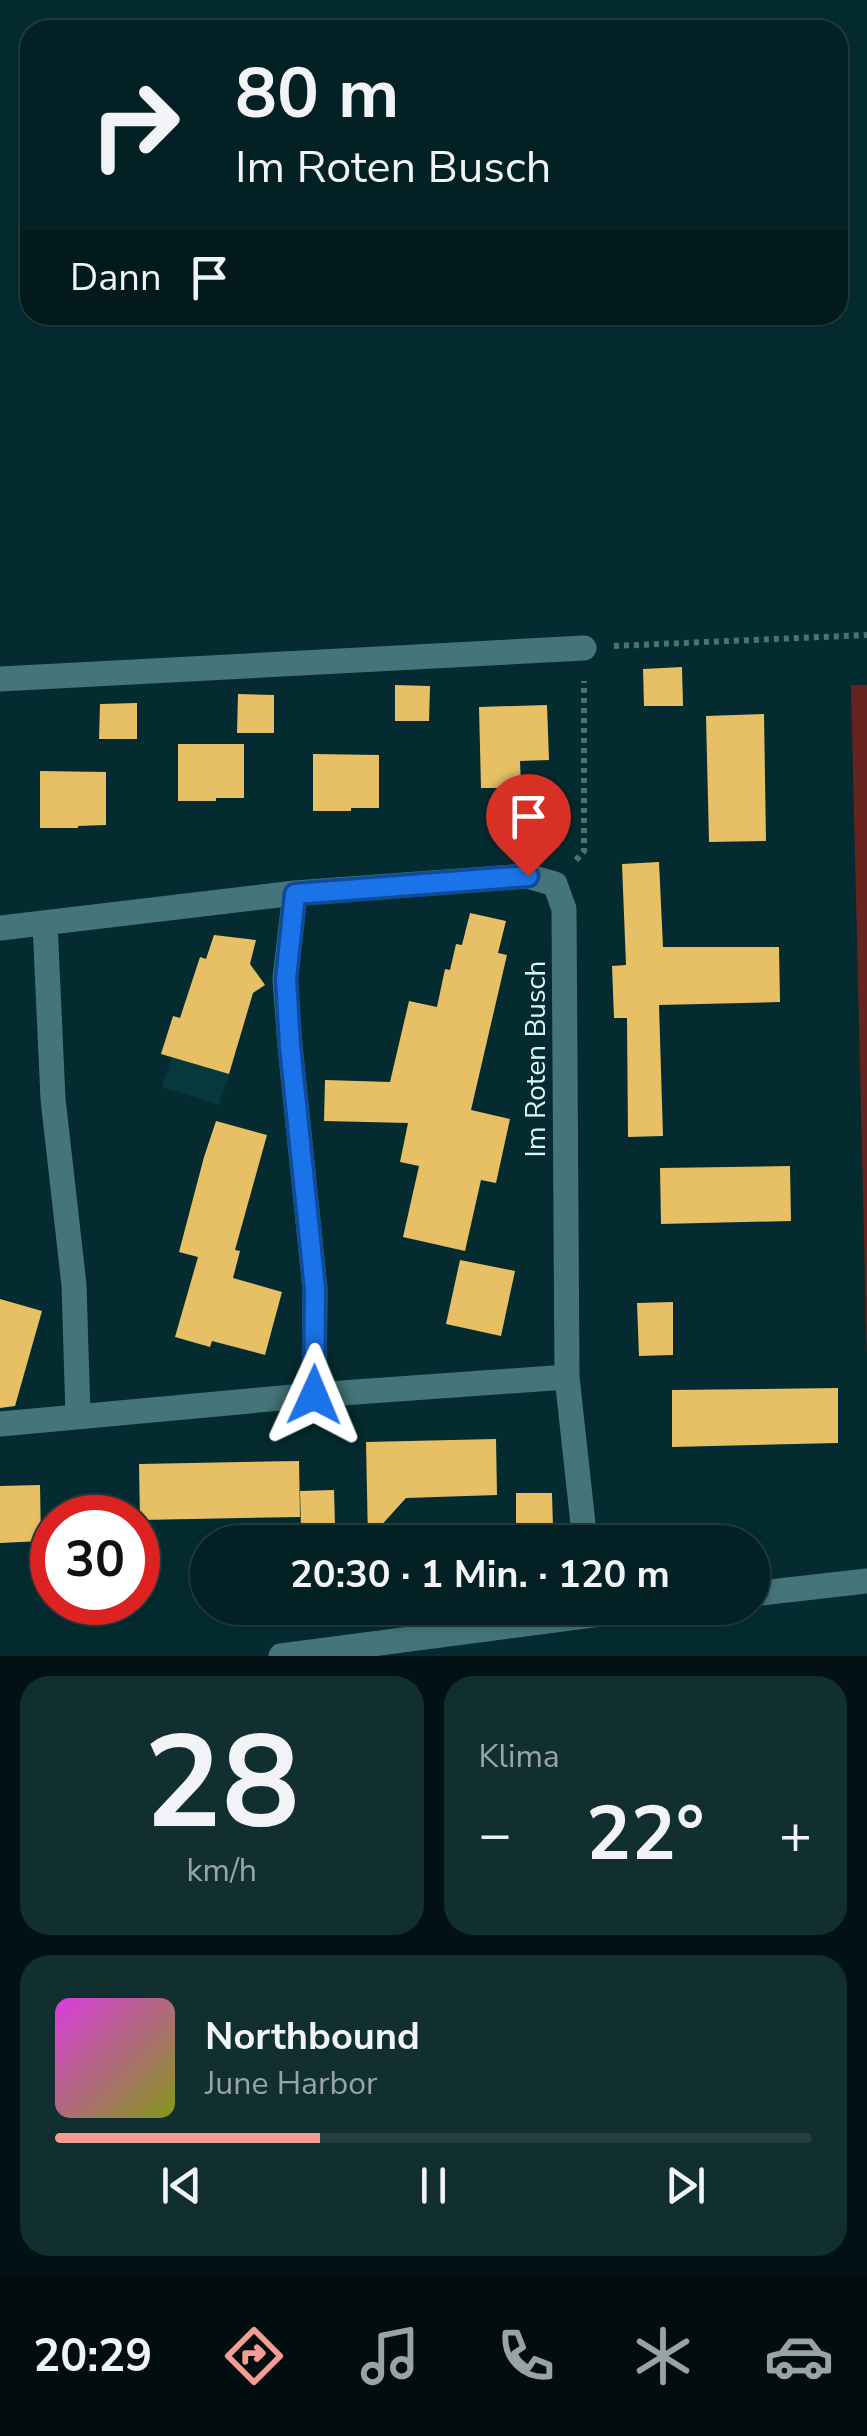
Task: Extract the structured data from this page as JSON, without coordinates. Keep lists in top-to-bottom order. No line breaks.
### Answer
{"streets":{"street":["Im Roten Busch"]},"page":{"turn":["80 m","Im Roten Busch"],"then":"Dann","limit":"30","trip":"20:30 · 1 Min. · 120 m","tile":[["28","km/h"],"Klima"],"heat":["−","22°","+"],"song":["Northbound","June Harbor"],"tabs":"20:29"}}
